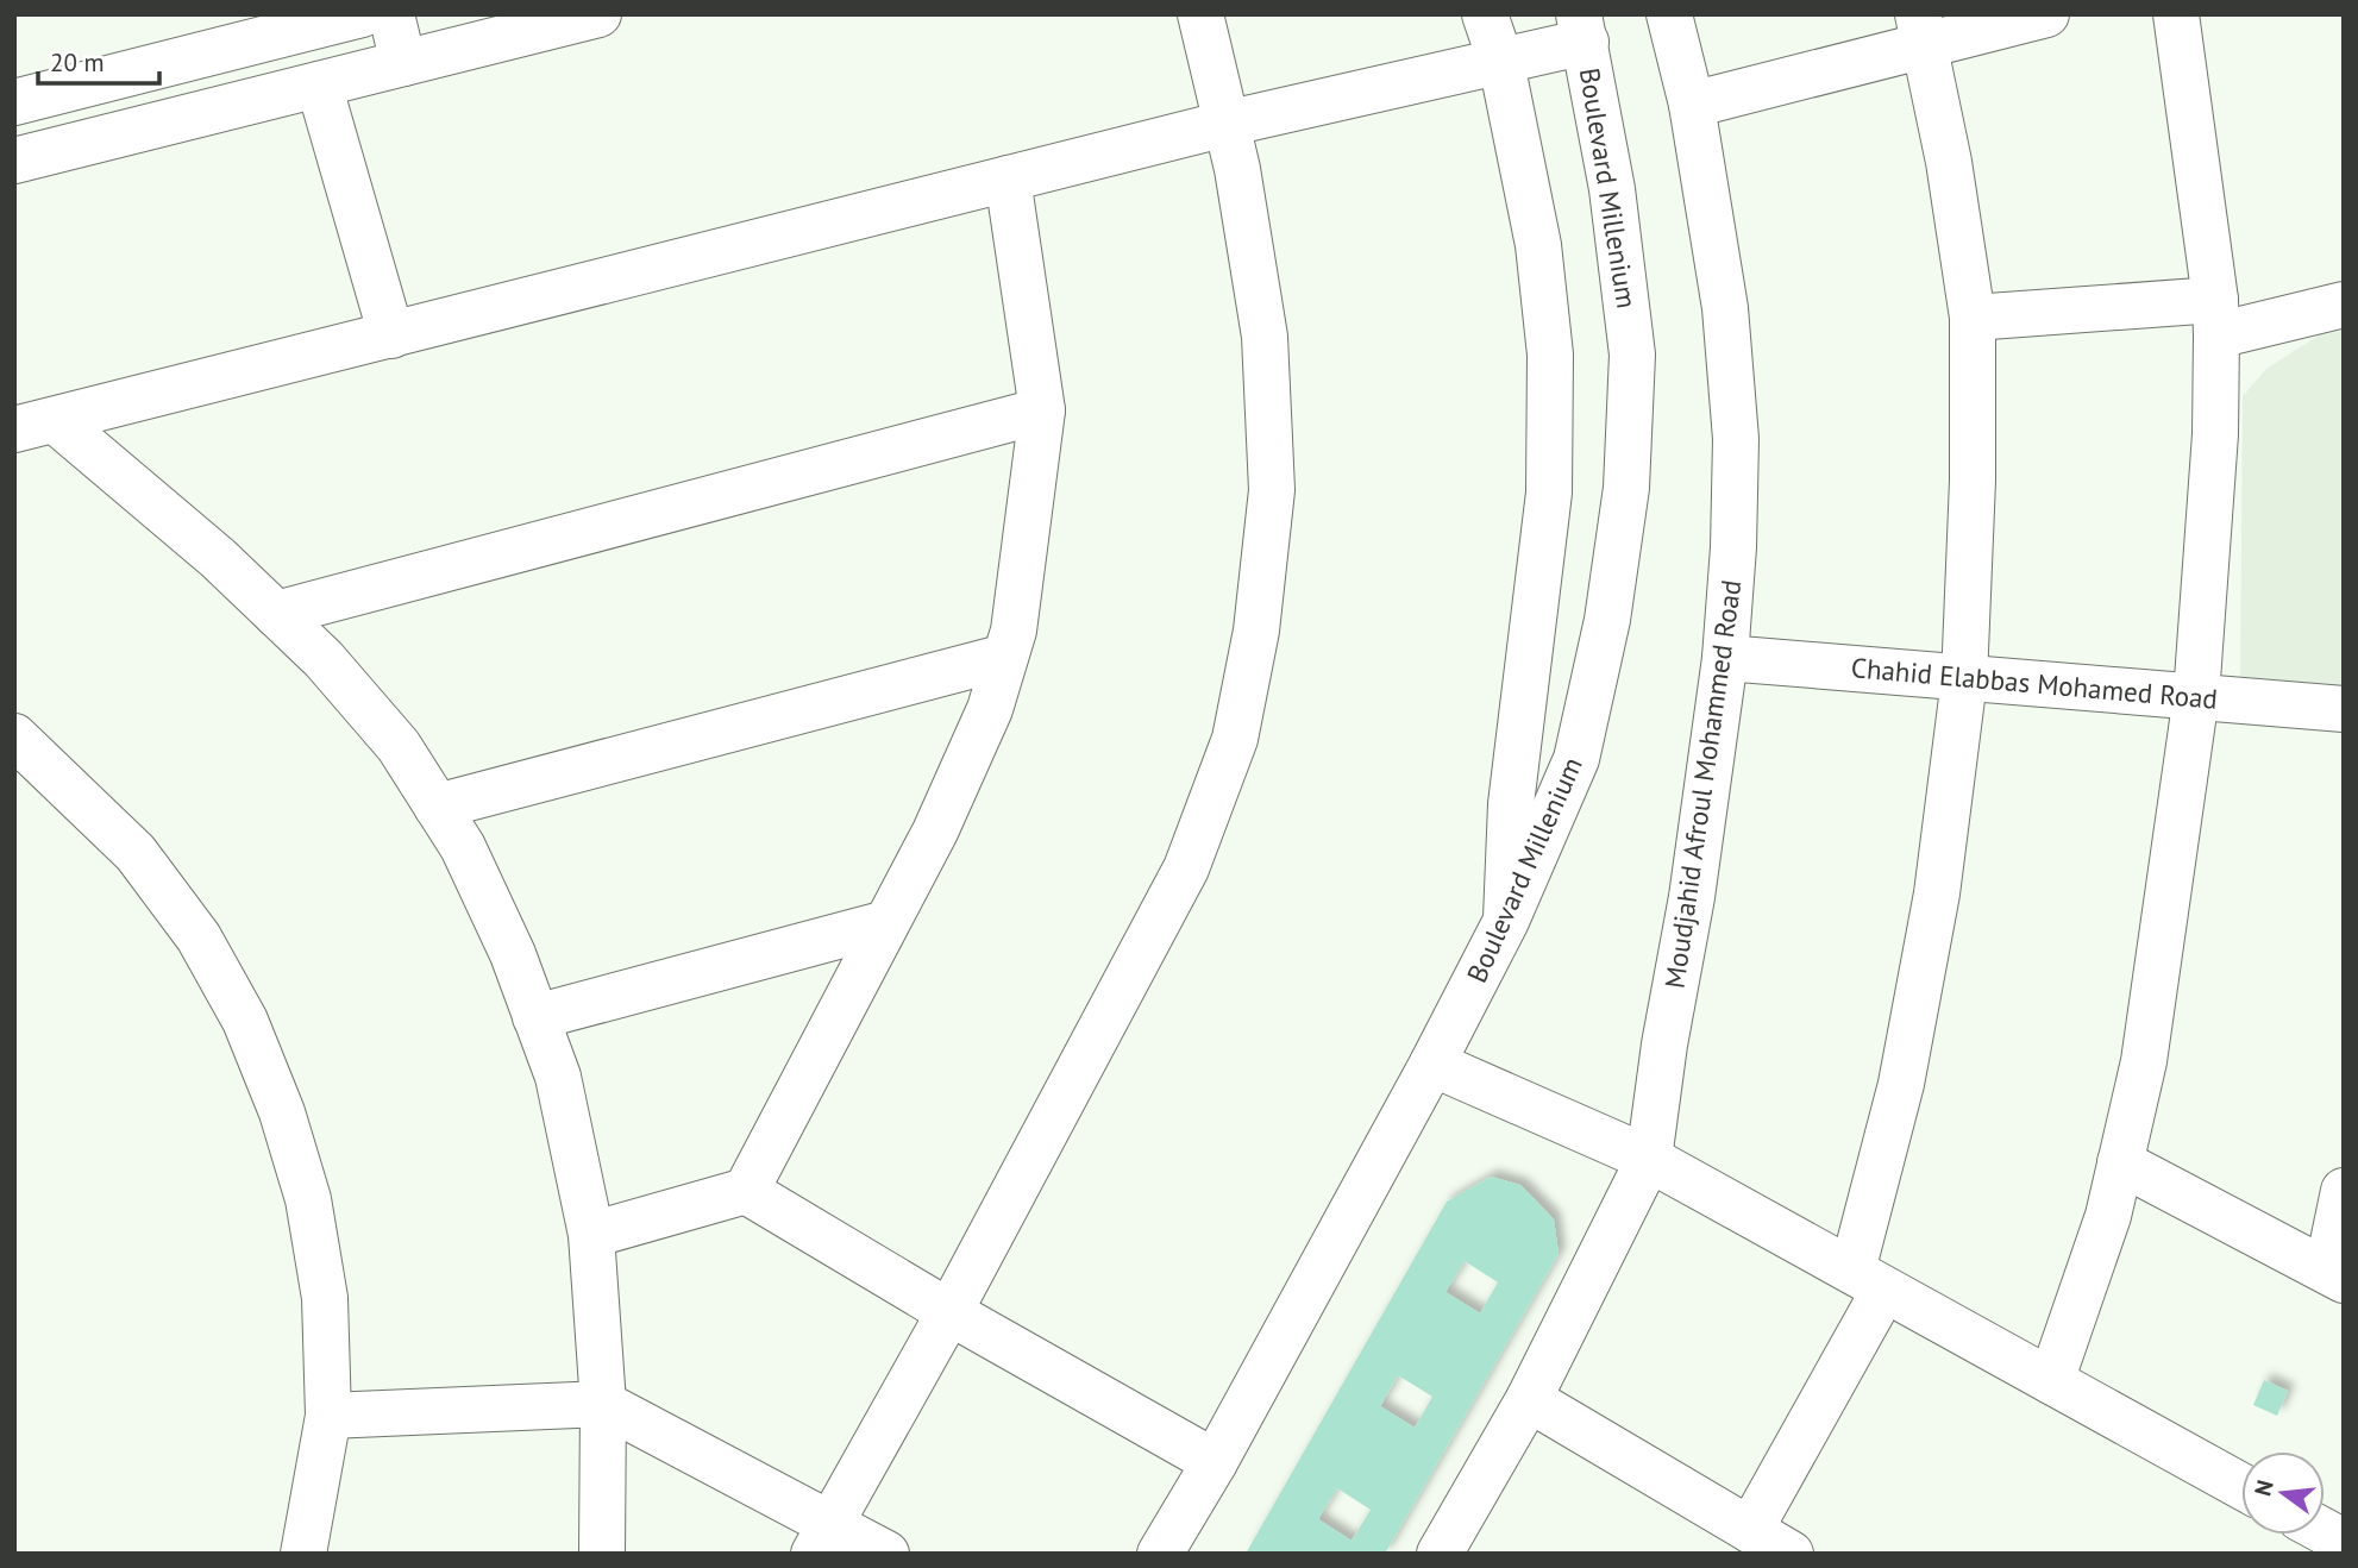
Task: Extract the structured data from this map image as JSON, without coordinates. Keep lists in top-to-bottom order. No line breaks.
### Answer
{"streets":{"street":["Boulevard Millenium","Chahid Elabbas Mohamed Road","Moudjahid Afroul Mohammed Road"]},"crossings":[["Chahid Elabbas Mohamed Road","Moudjahid Afroul Mohammed Road"]],"scale_bar":"20 m","north":"left"}
